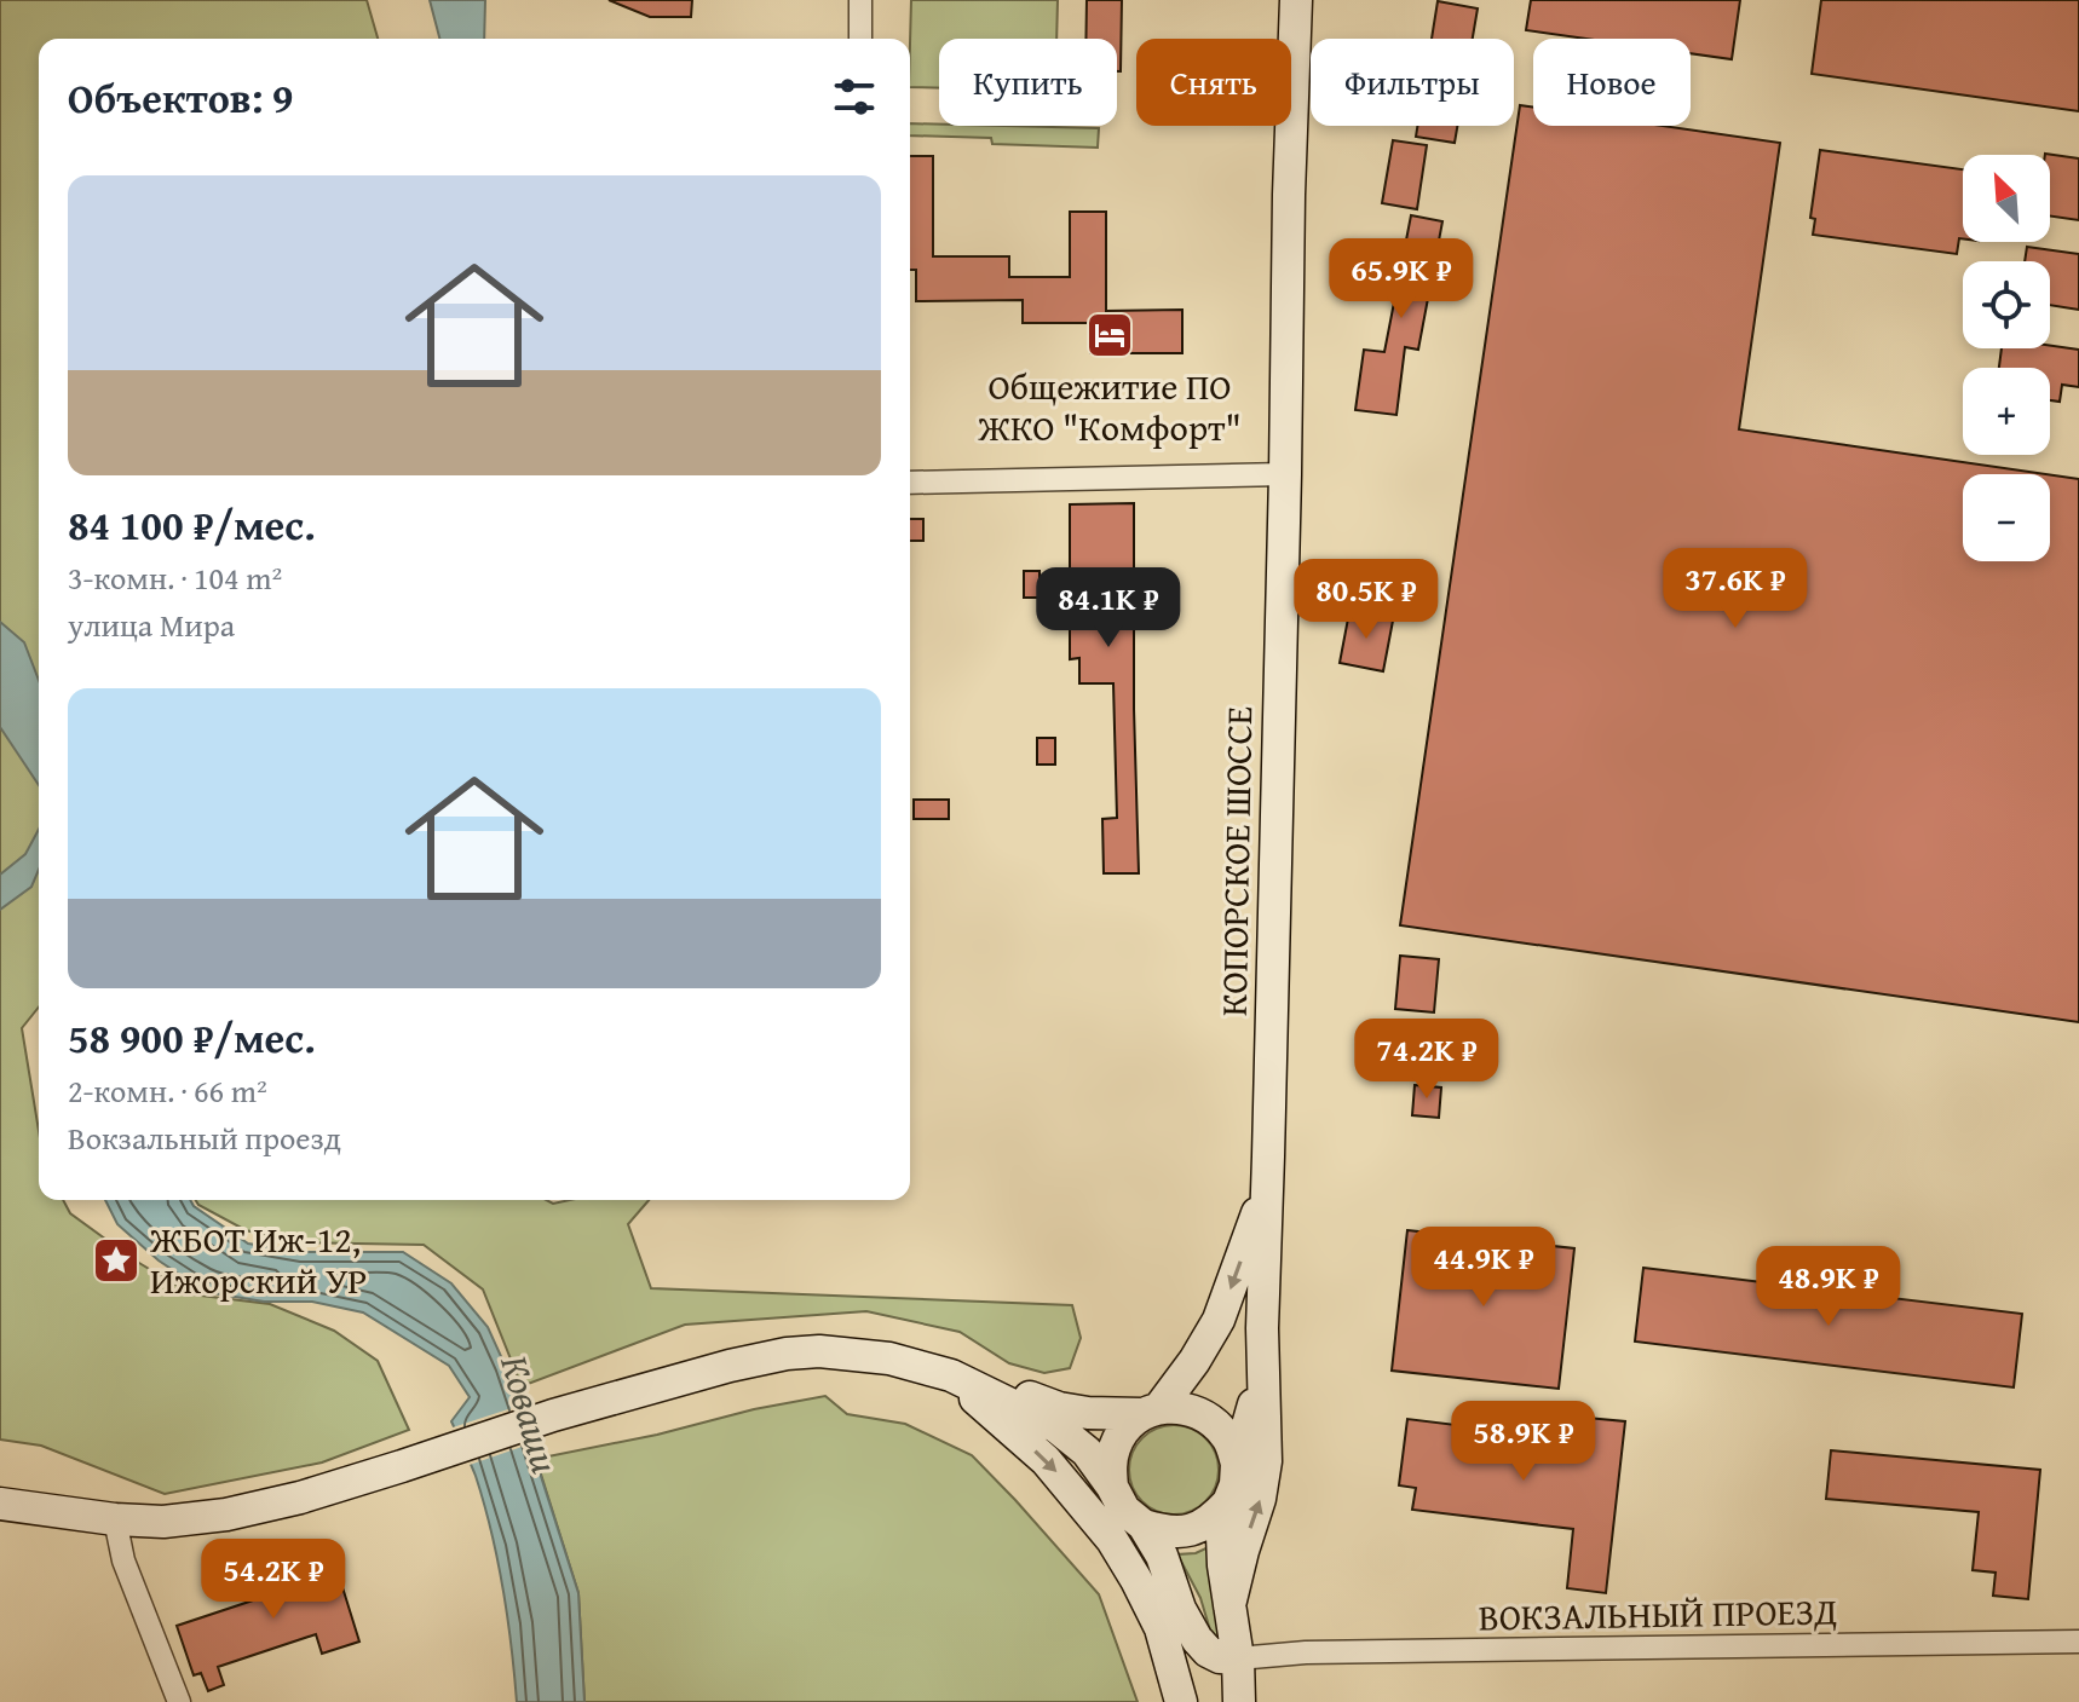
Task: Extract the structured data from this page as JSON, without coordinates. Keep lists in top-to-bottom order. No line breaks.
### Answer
{"streets":{"main road":["КОПОРСКОЕ ШОССЕ"],"street":["ВОКЗАЛЬНЫЙ ПРОЕЗД"]},"water":["Коваши"],"places":{"hotel":["Общежитие ПО ЖКО \"Комфорт\""],"place":["ЖБОТ Иж-12, Ижорский УР"]},"north":"top left","page":{"chip":["Купить","Снять","Фильтры","Новое"],"heading":"Объектов: 9","map_buttons":["+","−"],"list":[{"name":"84 100 ₽/мес.","note":"3-комн. · 104 m² · улица Мира"},{"name":"58 900 ₽/мес.","note":"2-комн. · 66 m² · Вокзальный проезд"}],"price":["65.9K ₽","37.6K ₽","80.5K ₽","84.1K ₽","74.2K ₽","44.9K ₽","48.9K ₽","58.9K ₽","54.2K ₽"]}}
